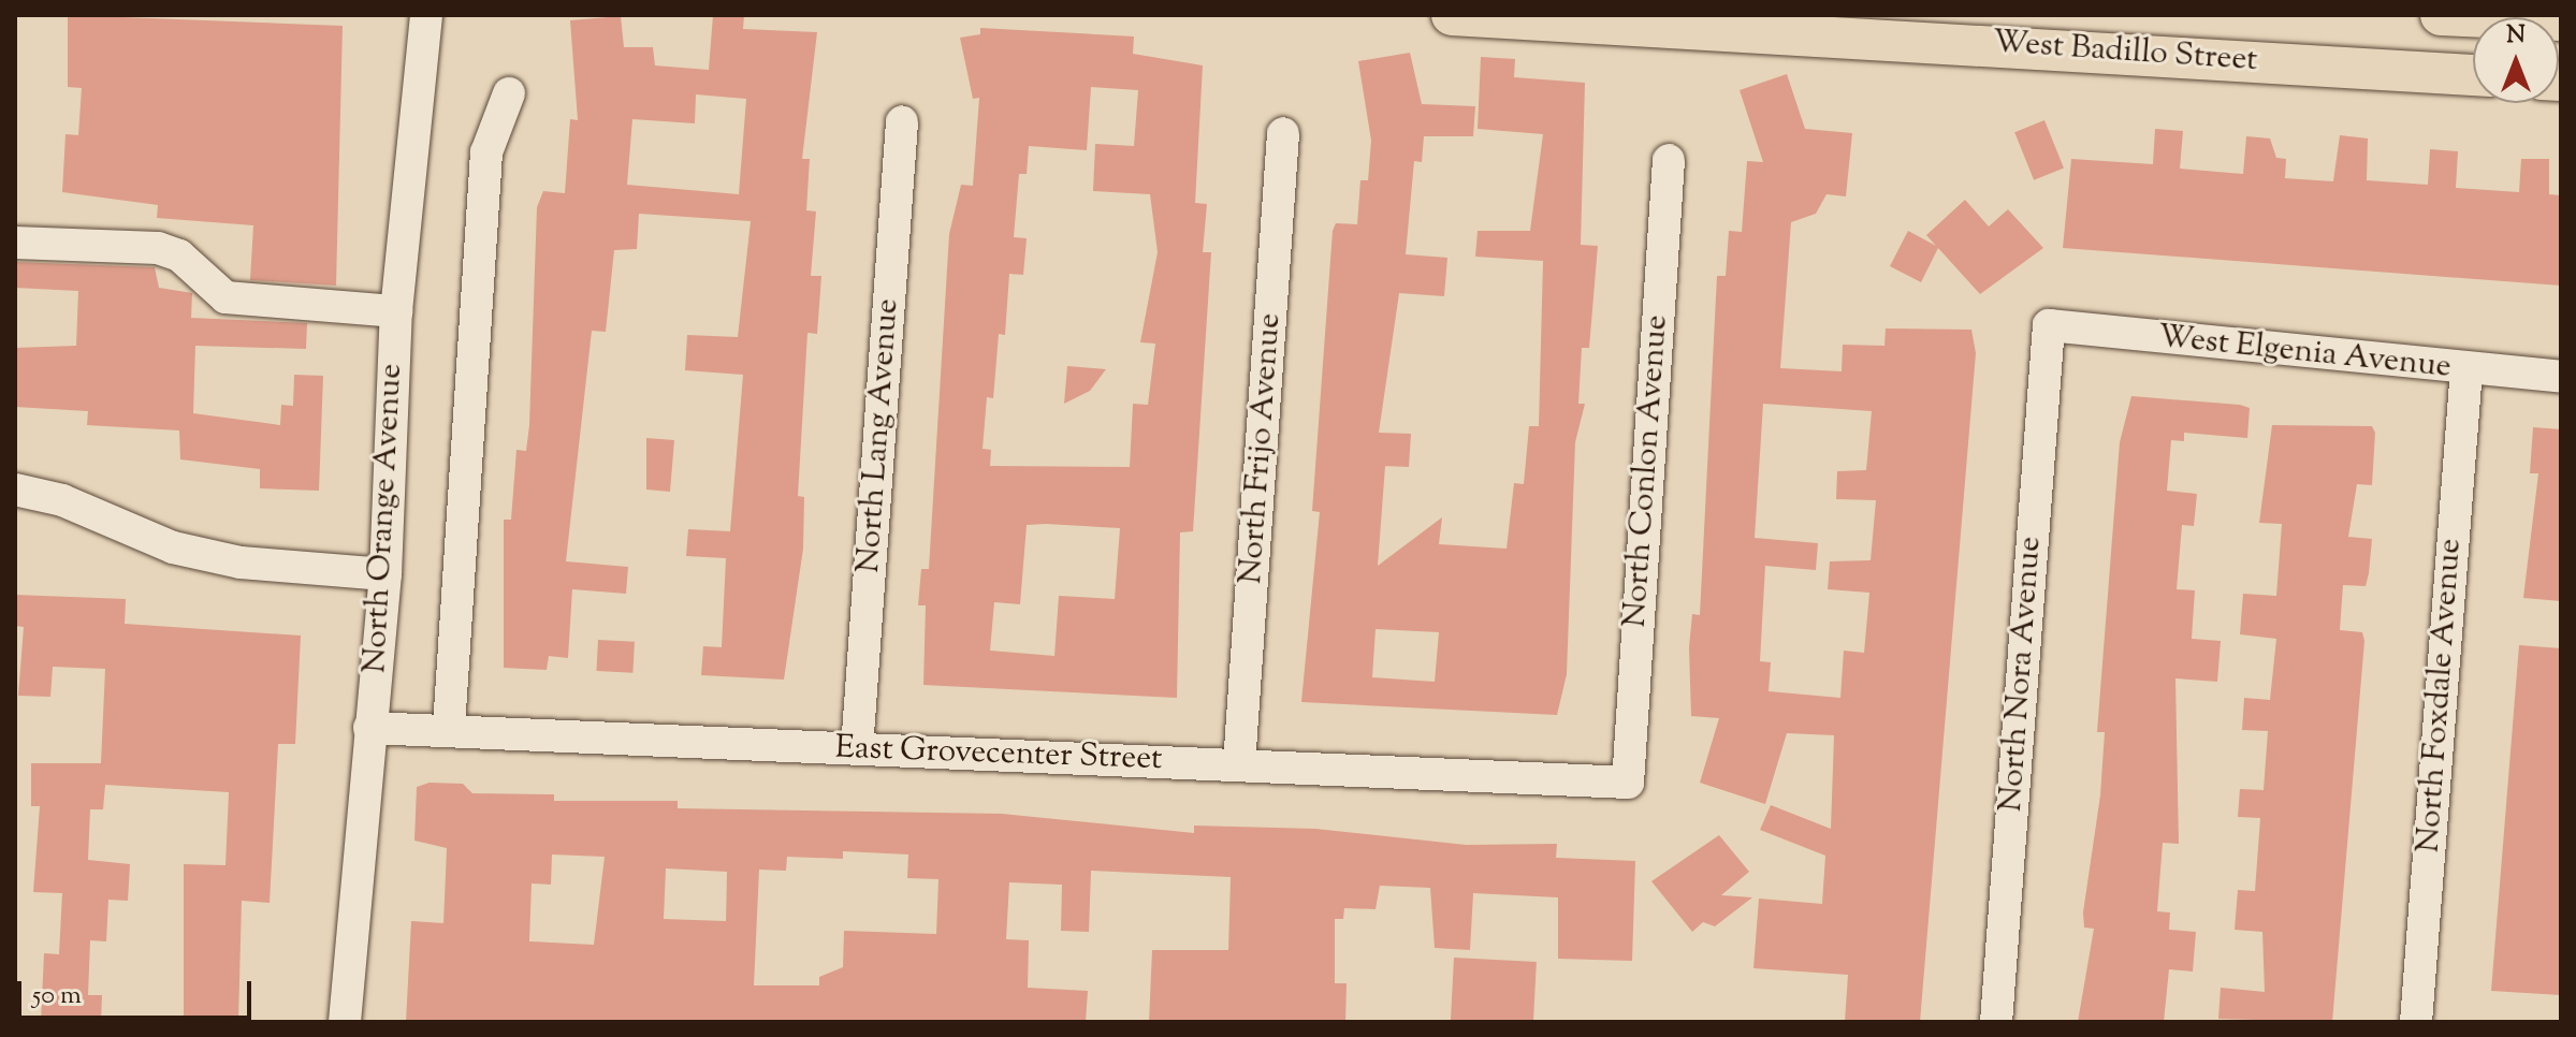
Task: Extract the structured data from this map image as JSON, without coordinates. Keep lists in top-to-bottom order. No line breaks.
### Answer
{"streets":{"main road":["West Badillo Street"],"street":["West Elgenia Avenue","North Lang Avenue","North Frijo Avenue","North Conlon Avenue","North Orange Avenue","North Nora Avenue","North Foxdale Avenue","East Grovecenter Street"]},"crossings":[["West Elgenia Avenue","North Nora Avenue"],["West Elgenia Avenue","North Foxdale Avenue"],["North Lang Avenue","East Grovecenter Street"],["North Frijo Avenue","East Grovecenter Street"],["North Conlon Avenue","East Grovecenter Street"],["North Orange Avenue","East Grovecenter Street"]],"scale_bar":"50 m","north":"top"}
